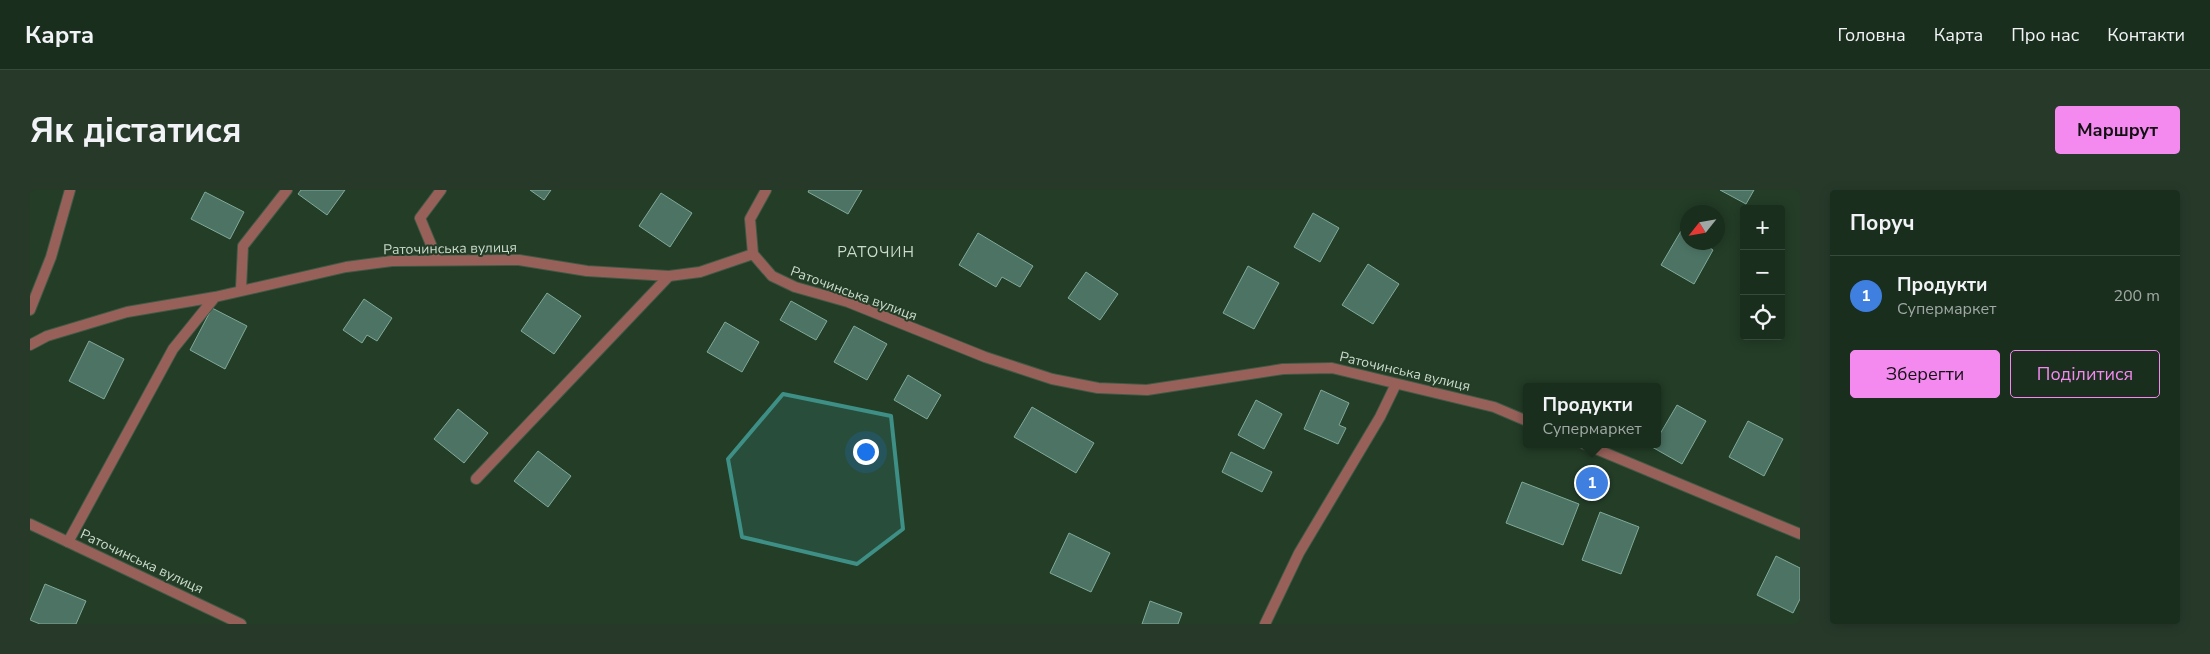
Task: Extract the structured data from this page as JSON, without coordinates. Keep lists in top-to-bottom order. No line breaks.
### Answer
{"streets":{"street":["Раточинська вулиця"]},"districts":["РАТОЧИН"],"north":"bottom left","page":{"header":"Карта","nav":["Головна","Карта","Про нас","Контакти"],"buttons":["Маршрут",["Зберегти","Поділитися"]],"title":"Як дістатися","heading":"Поруч","map_buttons":["+","−"],"list":[{"mark":"1","name":"Продукти","note":"Супермаркет","value":"200 m"}],"popup":["Продукти","Супермаркет"],"pins":"1"}}
